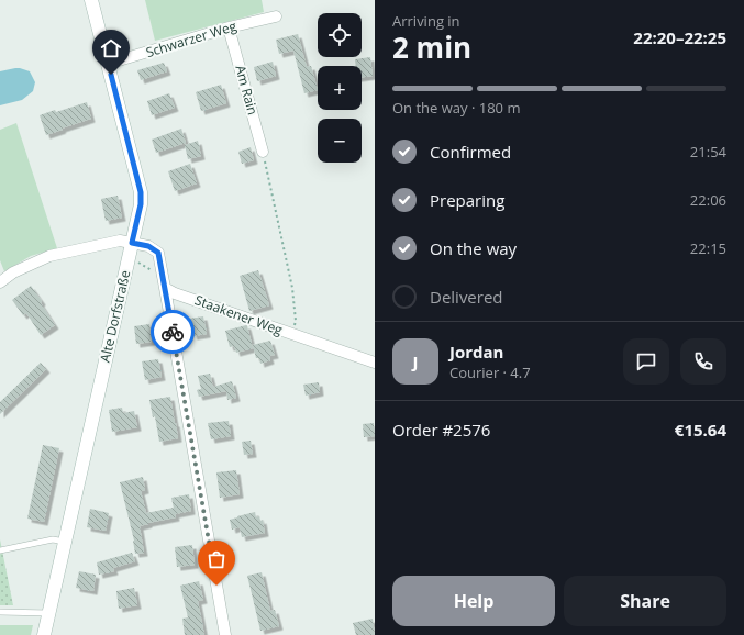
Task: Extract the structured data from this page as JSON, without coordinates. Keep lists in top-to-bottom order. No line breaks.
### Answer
{"streets":{"street":["Schwarzer Weg","Am Rain","Staakener Weg","Alte Dorfstraße"]},"crossings":[["Schwarzer Weg","Am Rain"],["Schwarzer Weg","Alte Dorfstraße"]],"page":{"heading":["2 min","Arriving in","22:20–22:25"],"panel":["Jordan","Courier · 4.7","Order #2576","€15.64"],"map_buttons":["+","−"],"bar":"On the way · 180 m","list":[["Confirmed","21:54"],["Preparing","22:06"],["On the way","22:15"],"Delivered"],"round":"J","buttons":["Help","Share"]}}
